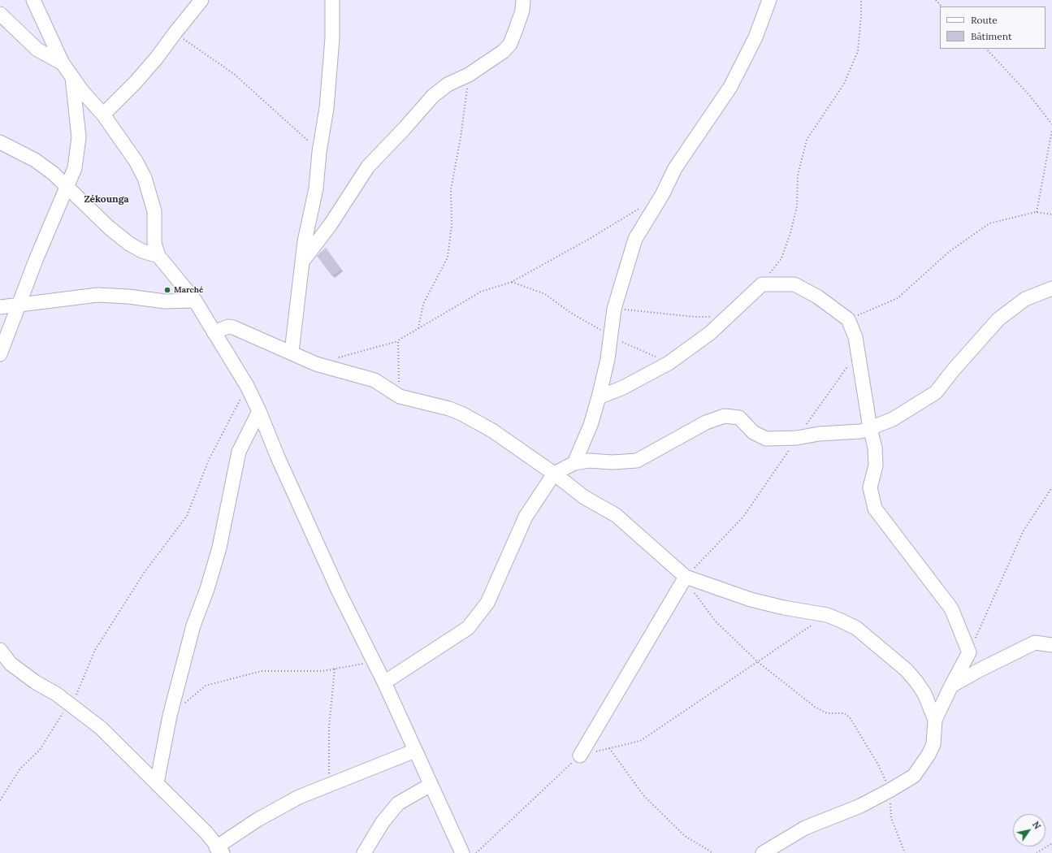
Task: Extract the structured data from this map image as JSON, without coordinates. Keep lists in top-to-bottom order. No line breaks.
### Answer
{"districts":["Zékounga"],"places":["Marché"],"legend":["Route","Bâtiment"],"north":"top right"}
